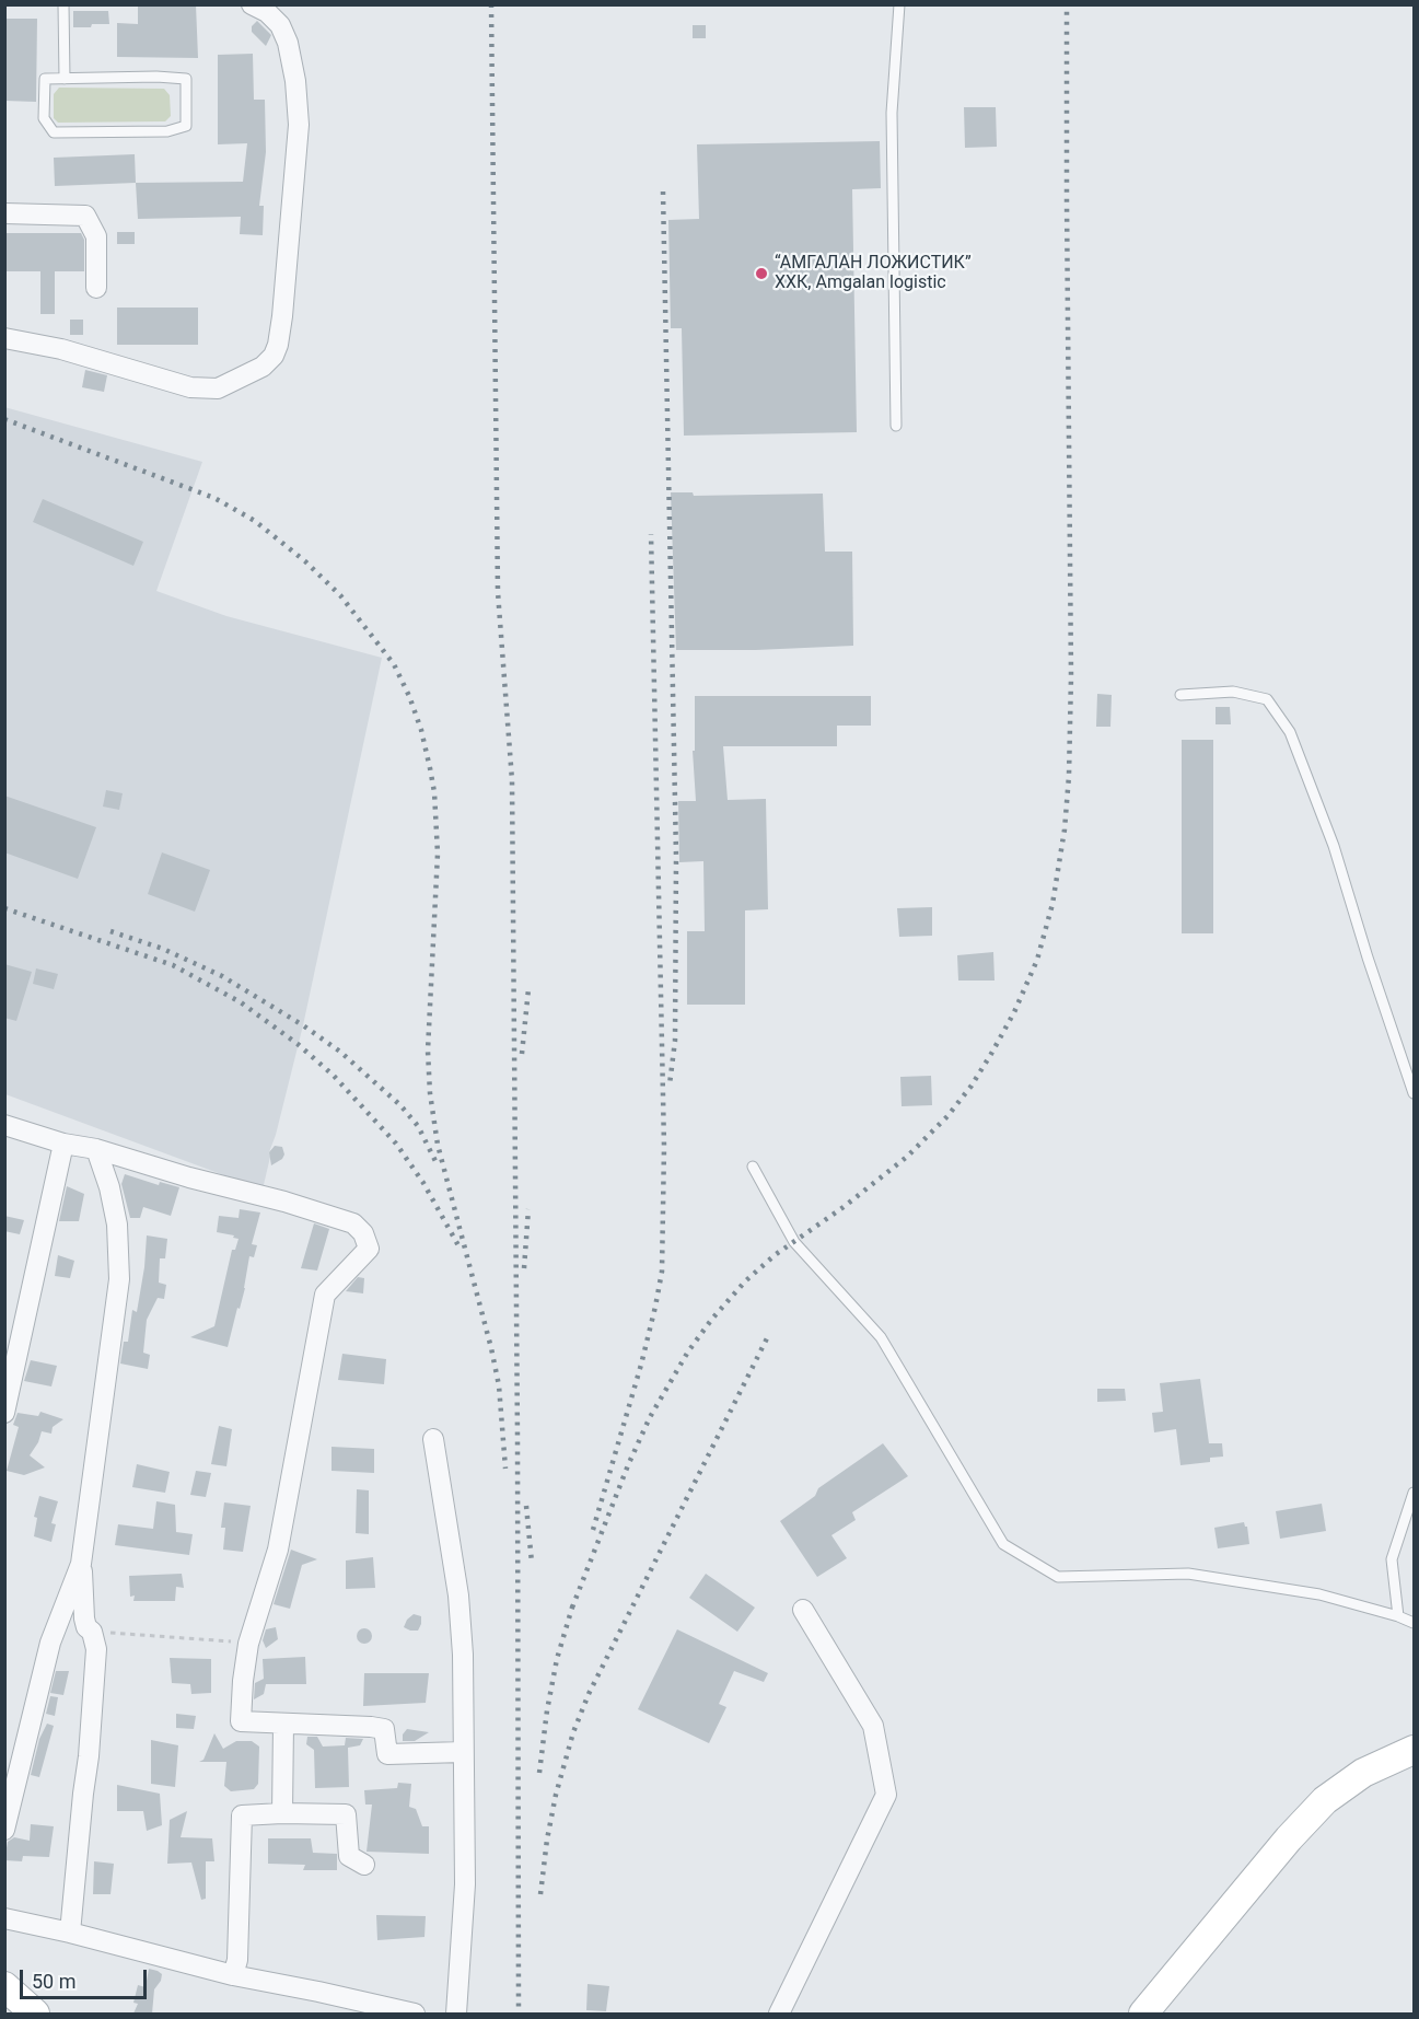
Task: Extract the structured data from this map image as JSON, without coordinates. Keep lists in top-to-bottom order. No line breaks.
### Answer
{"places":["“АМГАЛАН ЛОЖИСТИК” ХХК, Amgalan logistic"],"scale_bar":"50 m"}
